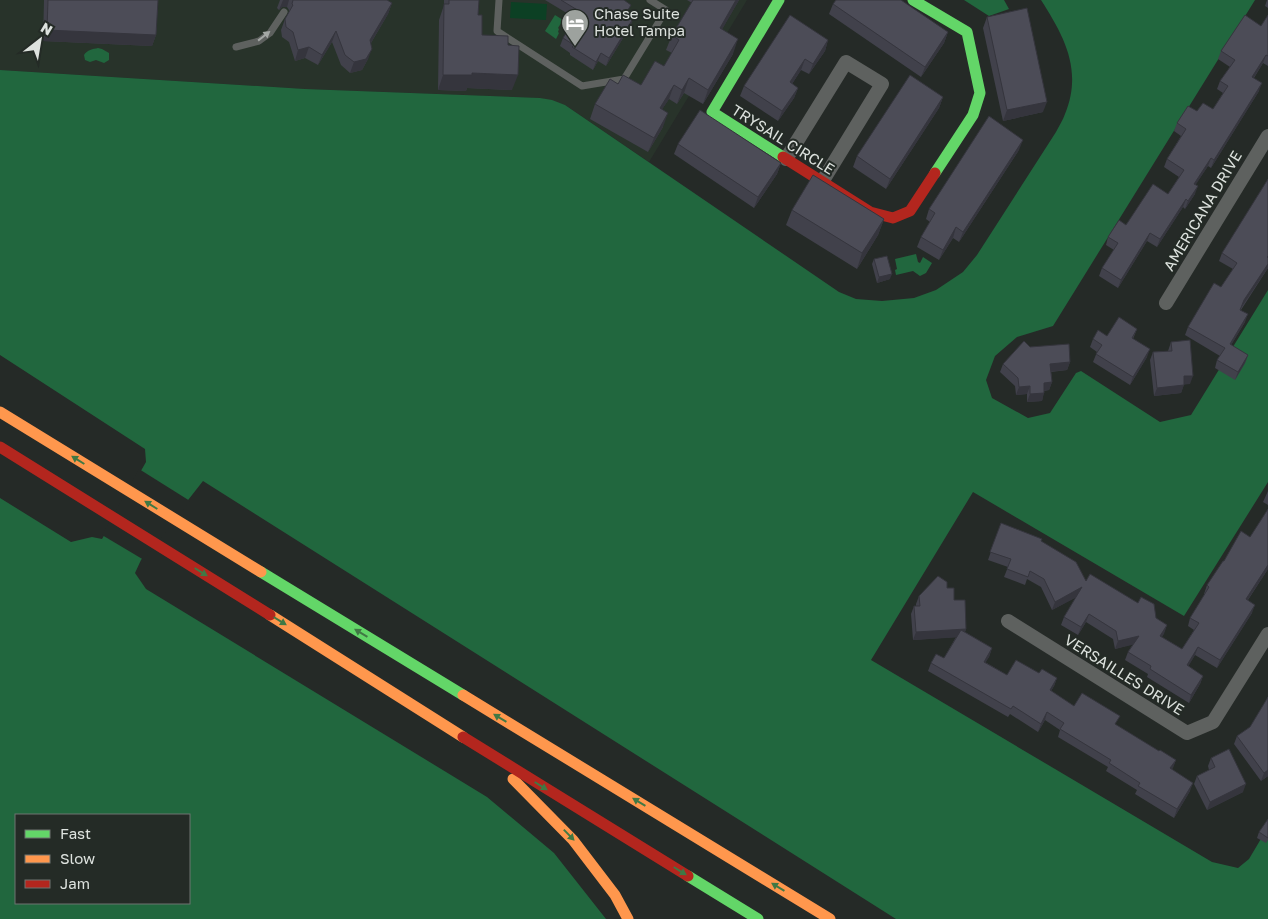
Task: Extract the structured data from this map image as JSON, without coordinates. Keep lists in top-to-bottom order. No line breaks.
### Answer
{"streets":{"main road":["TRYSAIL CIRCLE"],"street":["AMERICANA DRIVE","VERSAILLES DRIVE"]},"places":{"hotel":["Chase Suite Hotel Tampa"]},"legend":["Fast","Slow","Jam"],"north":"top right"}
